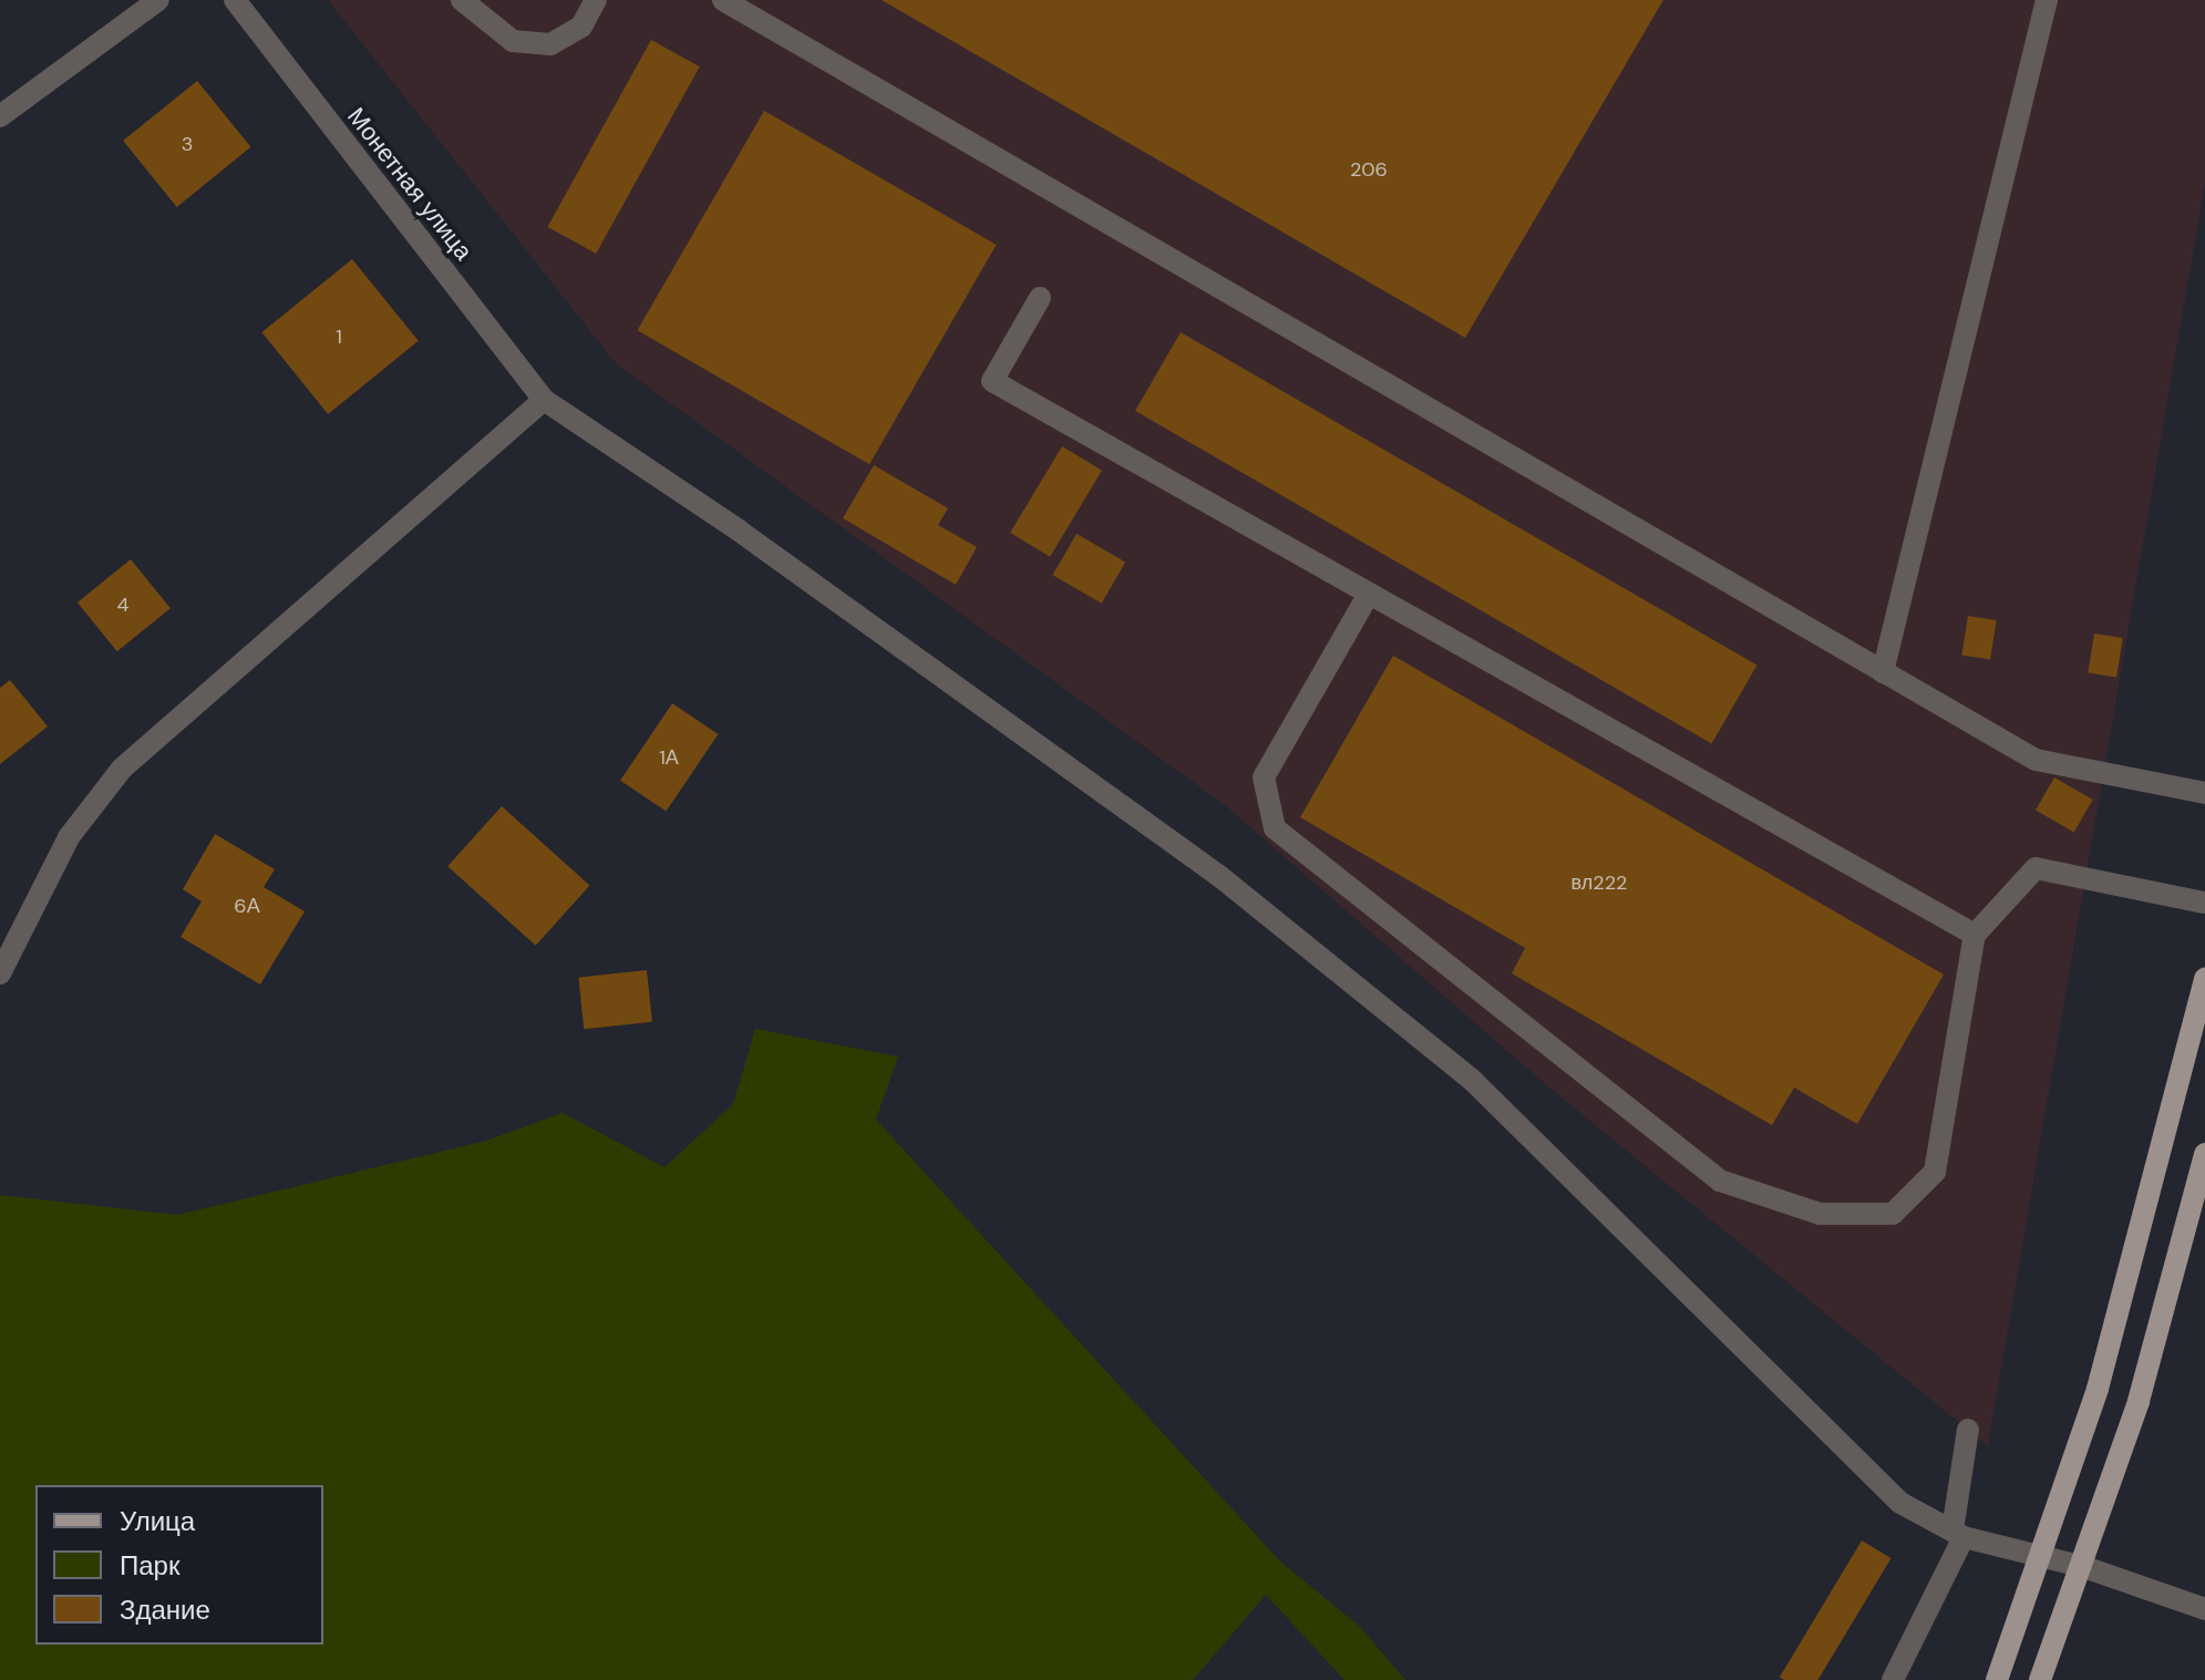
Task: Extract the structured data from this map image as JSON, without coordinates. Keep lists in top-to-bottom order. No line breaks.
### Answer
{"streets":{"street":["Монетная улица"]},"house_numbers":["3","206","1","4","1А","вл222","6А"],"legend":["Улица","Парк","Здание"]}
